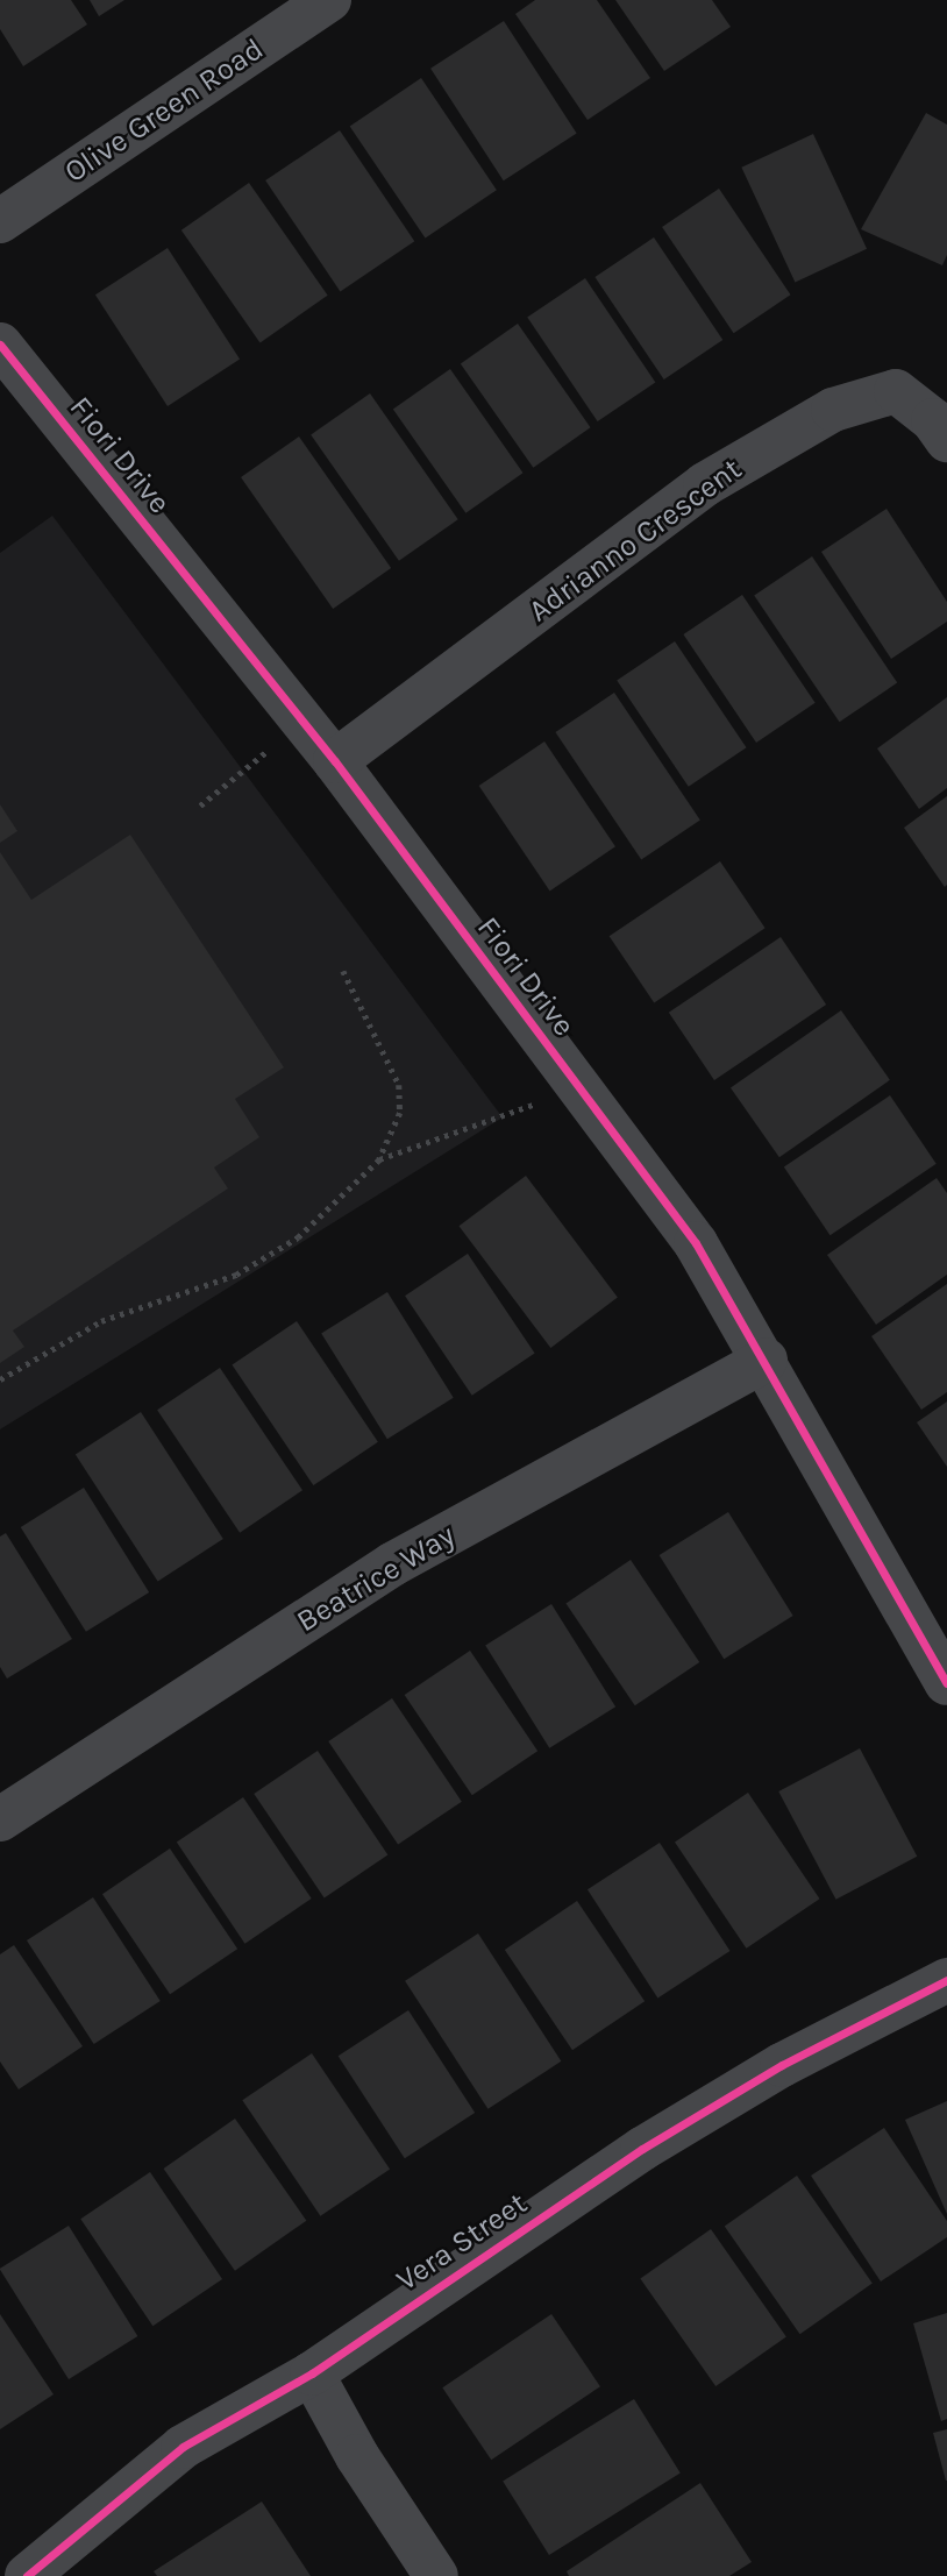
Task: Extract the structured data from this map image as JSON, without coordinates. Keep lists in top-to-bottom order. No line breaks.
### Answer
{"streets":{"street":["Olive Green Road","Fiori Drive","Adrianno Crescent","Beatrice Way","Vera Street"]},"crossings":[["Fiori Drive","Adrianno Crescent"],["Fiori Drive","Beatrice Way"]]}
